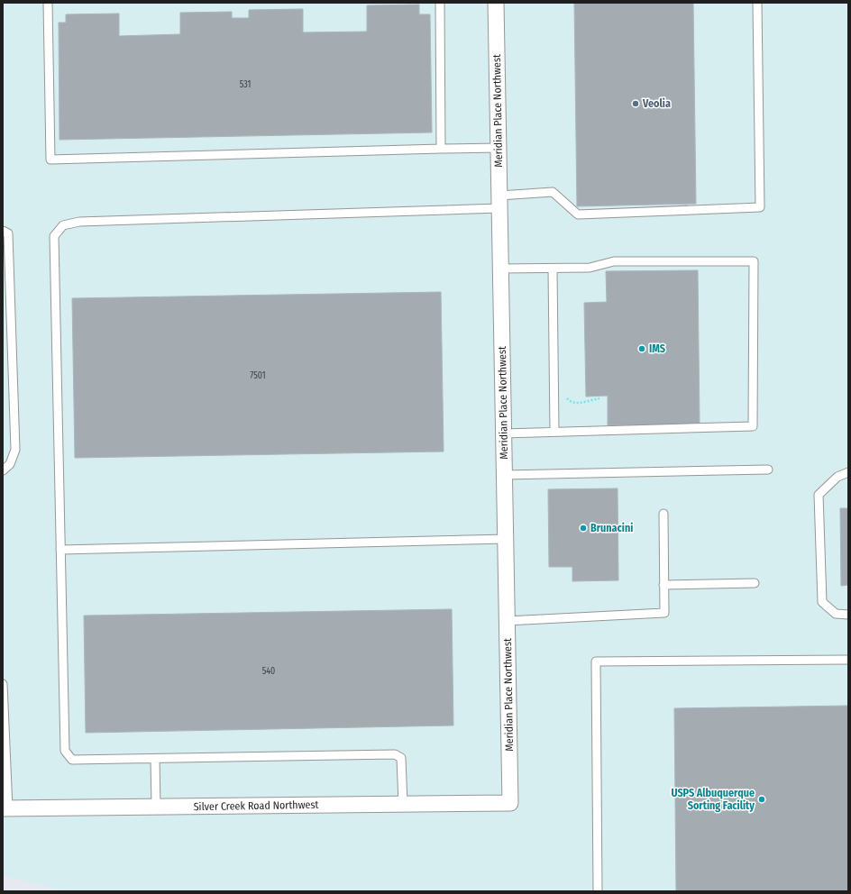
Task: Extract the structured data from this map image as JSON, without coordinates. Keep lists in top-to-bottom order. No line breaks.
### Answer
{"streets":{"street":["Meridian Place Northwest","Silver Creek Road Northwest"]},"crossings":[["Meridian Place Northwest","Silver Creek Road Northwest"]],"places":["Veolia","IMS","Brunacini","USPS Albuquerque Sorting Facility"],"house_numbers":["531","7501","540"]}
